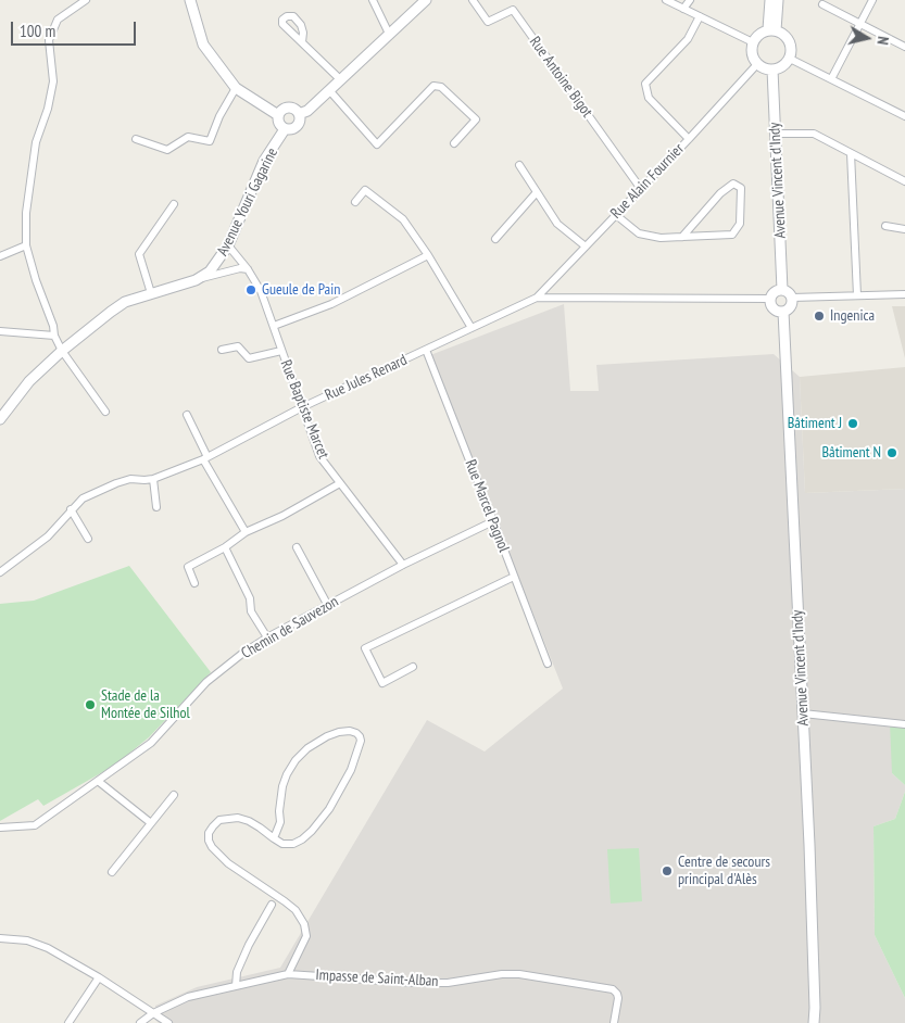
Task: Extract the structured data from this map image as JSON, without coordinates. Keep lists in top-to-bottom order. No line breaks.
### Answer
{"streets":{"street":["Rue Antoine Bigot","Avenue Vincent d'Indy","Rue Alain Fournier","Avenue Youri Gagarine","Rue Jules Renard","Rue Baptiste Marcet","Rue Marcel Pagnol","Chemin de Sauvezon","Impasse de Saint-Alban"]},"crossings":[["Rue Antoine Bigot","Rue Alain Fournier"],["Avenue Vincent d'Indy","Rue Alain Fournier"],["Avenue Vincent d'Indy","Rue Jules Renard"],["Rue Alain Fournier","Rue Jules Renard"],["Avenue Youri Gagarine","Rue Baptiste Marcet"],["Rue Jules Renard","Rue Baptiste Marcet"],["Rue Jules Renard","Rue Marcel Pagnol"],["Rue Baptiste Marcet","Chemin de Sauvezon"],["Rue Marcel Pagnol","Chemin de Sauvezon"]],"places":["Gueule de Pain","Ingenica","Bâtiment J","Bâtiment N","Stade de la Montée de Silhol","Centre de secours principal d'Alès"],"scale_bar":"100 m","north":"right"}
